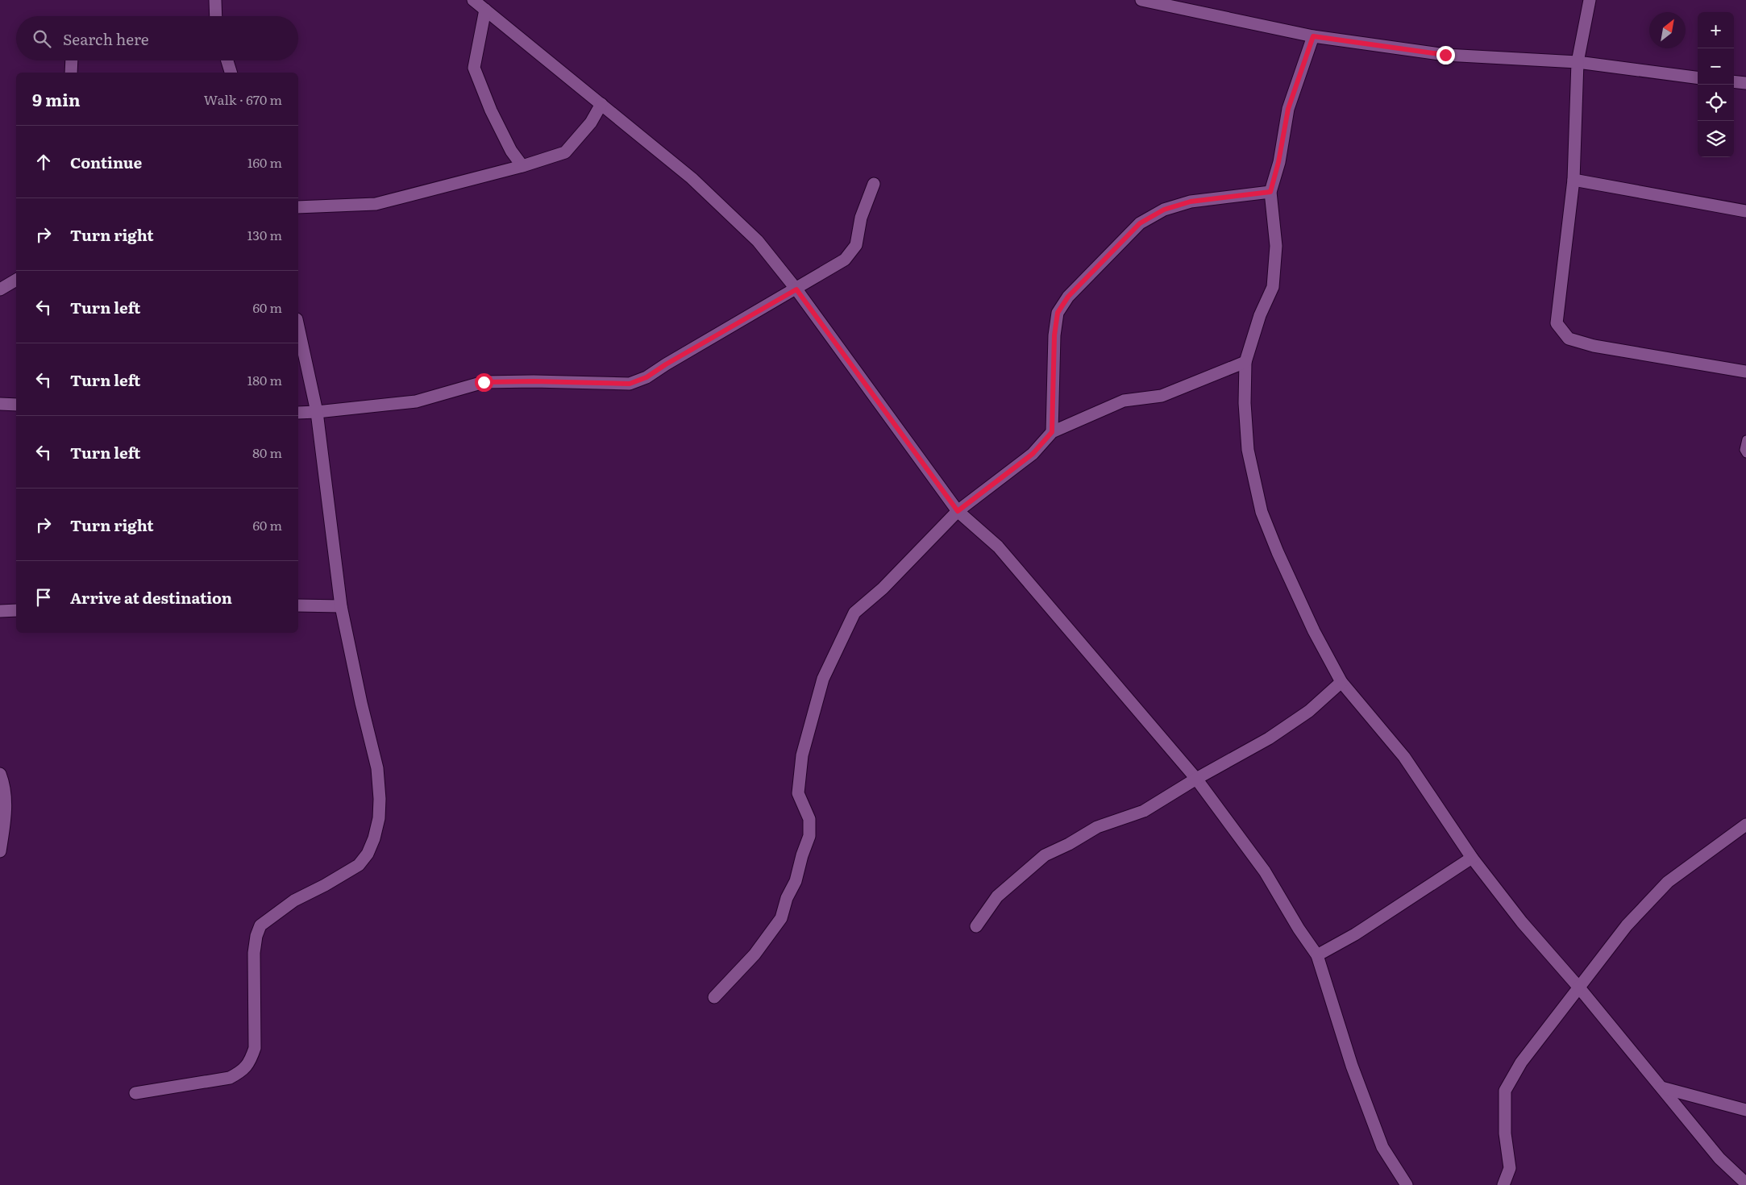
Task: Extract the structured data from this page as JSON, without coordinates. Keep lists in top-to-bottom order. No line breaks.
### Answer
{"north":"top right","page":{"map_buttons":["+","−"],"search":"Search here","heading":["9 min","Walk · 670 m"],"list":[["Continue","160 m"],["Turn right","130 m"],["Turn left","60 m"],["Turn left","180 m"],["Turn left","80 m"],["Turn right","60 m"],"Arrive at destination"]}}
